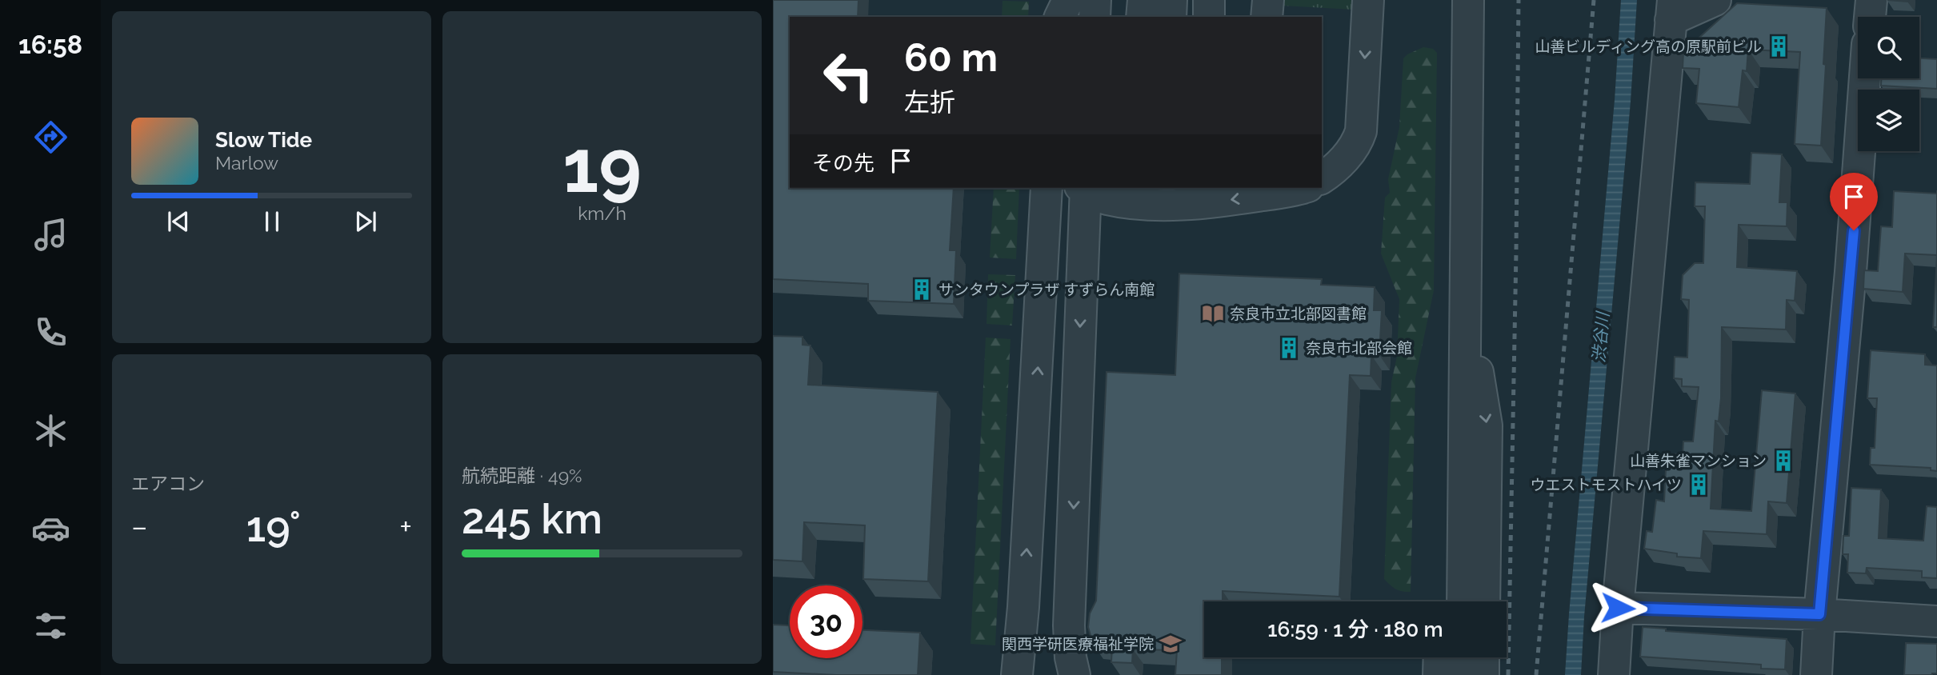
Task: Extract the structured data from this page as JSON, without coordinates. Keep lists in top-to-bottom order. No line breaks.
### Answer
{"water":["渋谷川"],"places":{"building":["山善ビルディング高の原駅前ビル","サンタウンプラザ すずらん南館","奈良市北部会館","山善朱雀マンション","ウエストモストハイツ"],"library":["奈良市立北部図書館"],"school or university":["関西学研医療福祉学院"]},"page":{"tabs":"16:58","tile":[["19","km/h"],"エアコン",["航続距離 · 49%","245 km"]],"turn":["60 m","左折"],"song":["Slow Tide","Marlow"],"then":"その先","heat":["−","19°","+"],"limit":"30","trip":"16:59 · 1 分 · 180 m"}}
